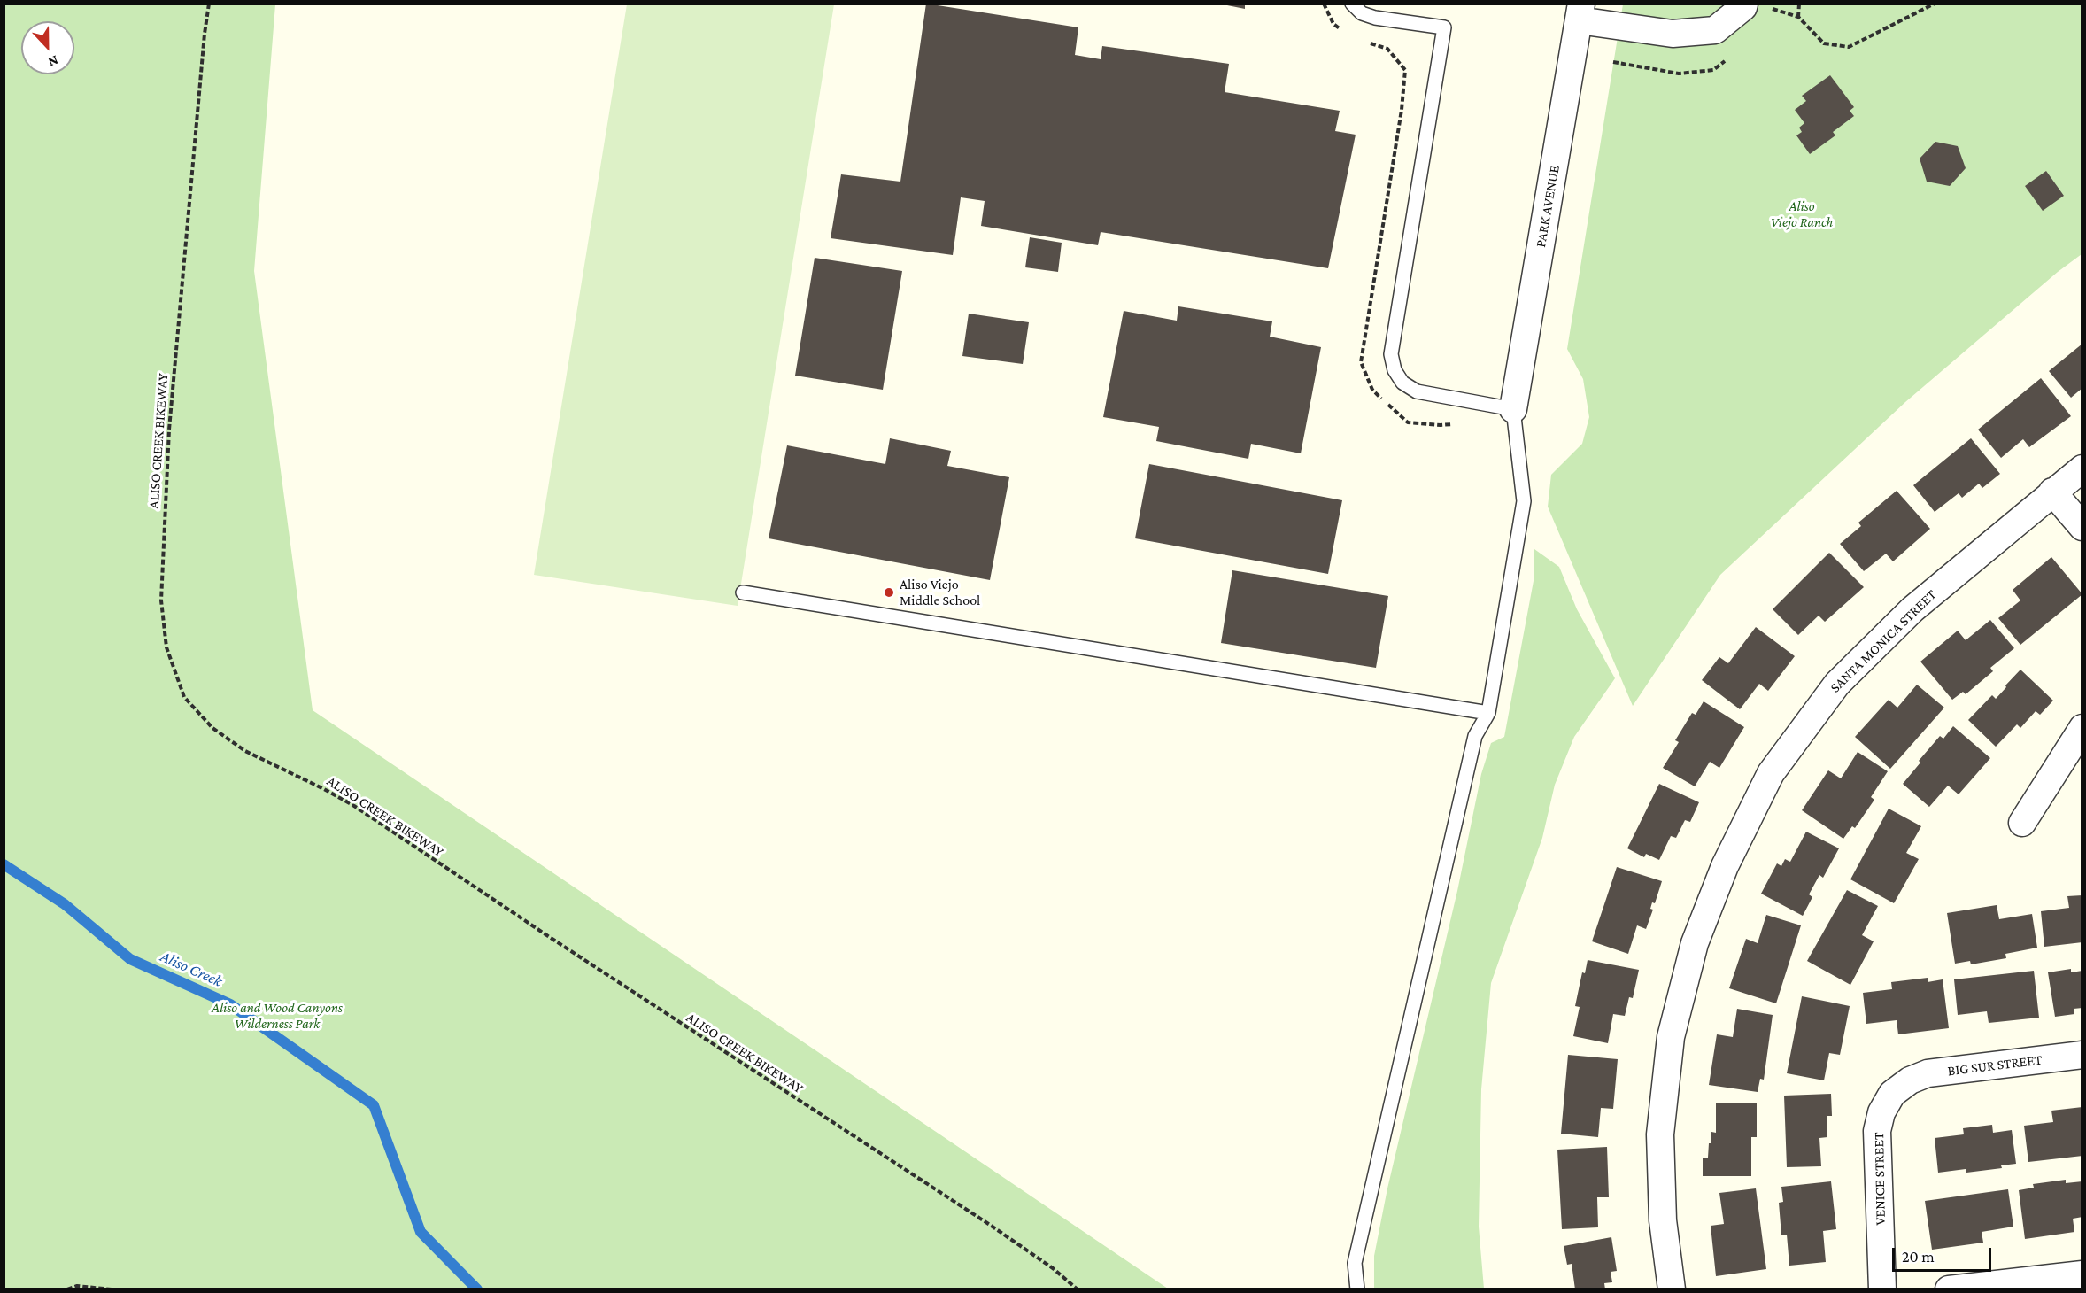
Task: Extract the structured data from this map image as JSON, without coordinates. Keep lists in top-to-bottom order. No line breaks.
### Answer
{"streets":{"street":["PARK AVENUE","SANTA MONICA STREET","BIG SUR STREET","VENICE STREET"],"path":["ALISO CREEK BIKEWAY"]},"crossings":[["BIG SUR STREET","VENICE STREET"]],"water":["Aliso Creek"],"parks":["Aliso Viejo Ranch","Aliso and Wood Canyons Wilderness Park"],"places":["Aliso Viejo Middle School"],"scale_bar":"20 m","north":"bottom"}
